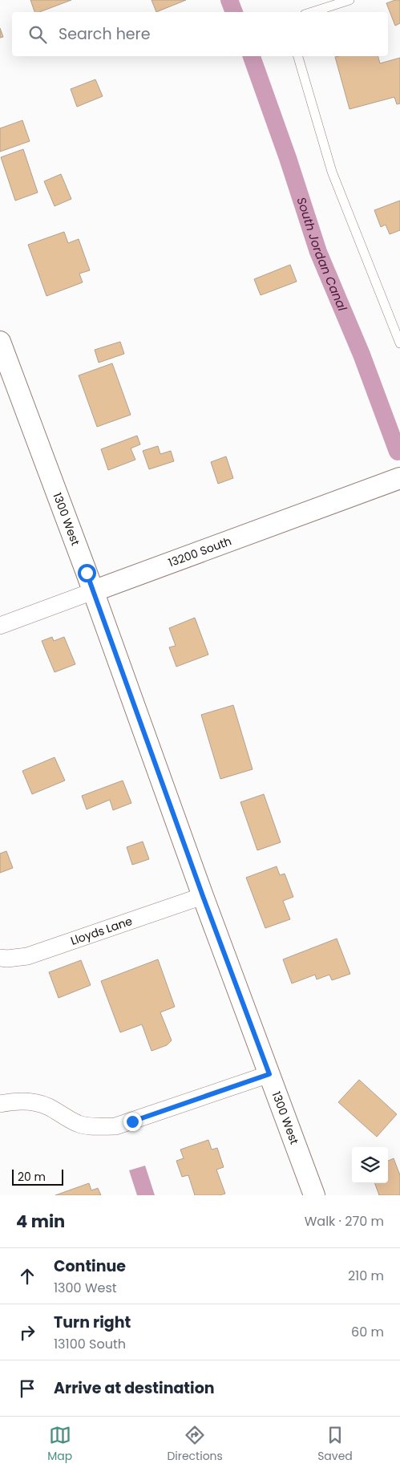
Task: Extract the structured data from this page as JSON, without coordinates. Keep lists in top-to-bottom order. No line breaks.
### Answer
{"streets":{"street":["1300 West","13200 South","Lloyds Lane"]},"crossings":[["1300 West","13200 South"],["1300 West","Lloyds Lane"]],"water":["South Jordan Canal"],"scale_bar":"20 m","page":{"search":"Search here","scale":"20 m","heading":["4 min","Walk · 270 m"],"list":[["Continue","1300 West","210 m"],["Turn right","13100 South","60 m"],"Arrive at destination"],"nav":["Map","Directions","Saved"]}}
